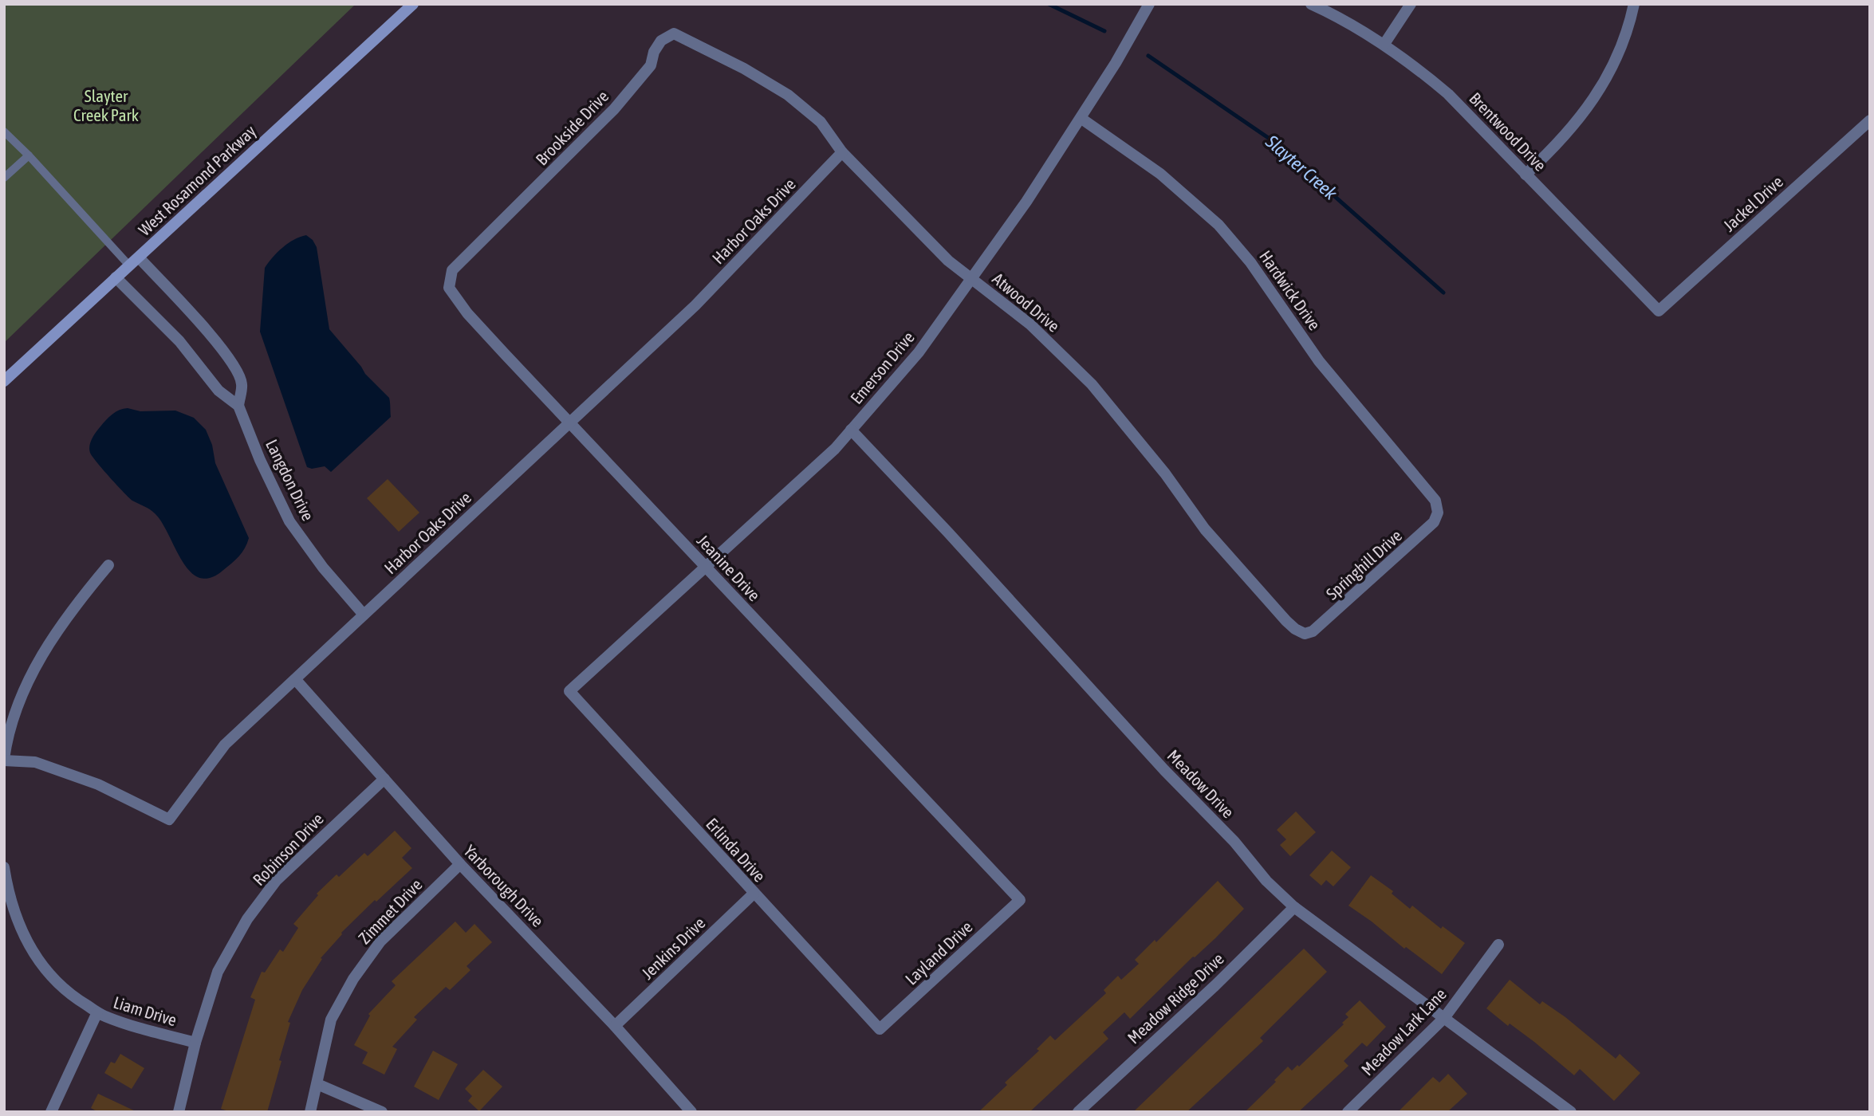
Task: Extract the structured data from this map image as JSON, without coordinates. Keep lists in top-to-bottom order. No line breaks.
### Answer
{"streets":{"street":["Brookside Drive","Brentwood Drive","West Rosamond Parkway","Jackel Drive","Harbor Oaks Drive","Hardwick Drive","Atwood Drive","Emerson Drive","Langdon Drive","Springhill Drive","Jeanine Drive","Meadow Drive","Robinson Drive","Erlinda Drive","Yarborough Drive","Zimmet Drive","Jenkins Drive","Layland Drive","Meadow Ridge Drive","Liam Drive","Meadow Lark Lane"]},"crossings":[["Brookside Drive","Atwood Drive"],["Brookside Drive","Jeanine Drive"],["Brentwood Drive","Jackel Drive"],["West Rosamond Parkway","Langdon Drive"],["Harbor Oaks Drive","Atwood Drive"],["Harbor Oaks Drive","Langdon Drive"],["Harbor Oaks Drive","Jeanine Drive"],["Harbor Oaks Drive","Yarborough Drive"],["Hardwick Drive","Emerson Drive"],["Hardwick Drive","Springhill Drive"],["Atwood Drive","Emerson Drive"],["Atwood Drive","Springhill Drive"],["Emerson Drive","Jeanine Drive"],["Emerson Drive","Meadow Drive"],["Emerson Drive","Erlinda Drive"],["Jeanine Drive","Layland Drive"],["Meadow Drive","Meadow Ridge Drive"],["Meadow Drive","Meadow Lark Lane"],["Robinson Drive","Yarborough Drive"],["Robinson Drive","Liam Drive"],["Erlinda Drive","Jenkins Drive"],["Erlinda Drive","Layland Drive"],["Yarborough Drive","Zimmet Drive"],["Yarborough Drive","Jenkins Drive"]],"water":["Slayter Creek"],"parks":["Slayter Creek Park"]}
